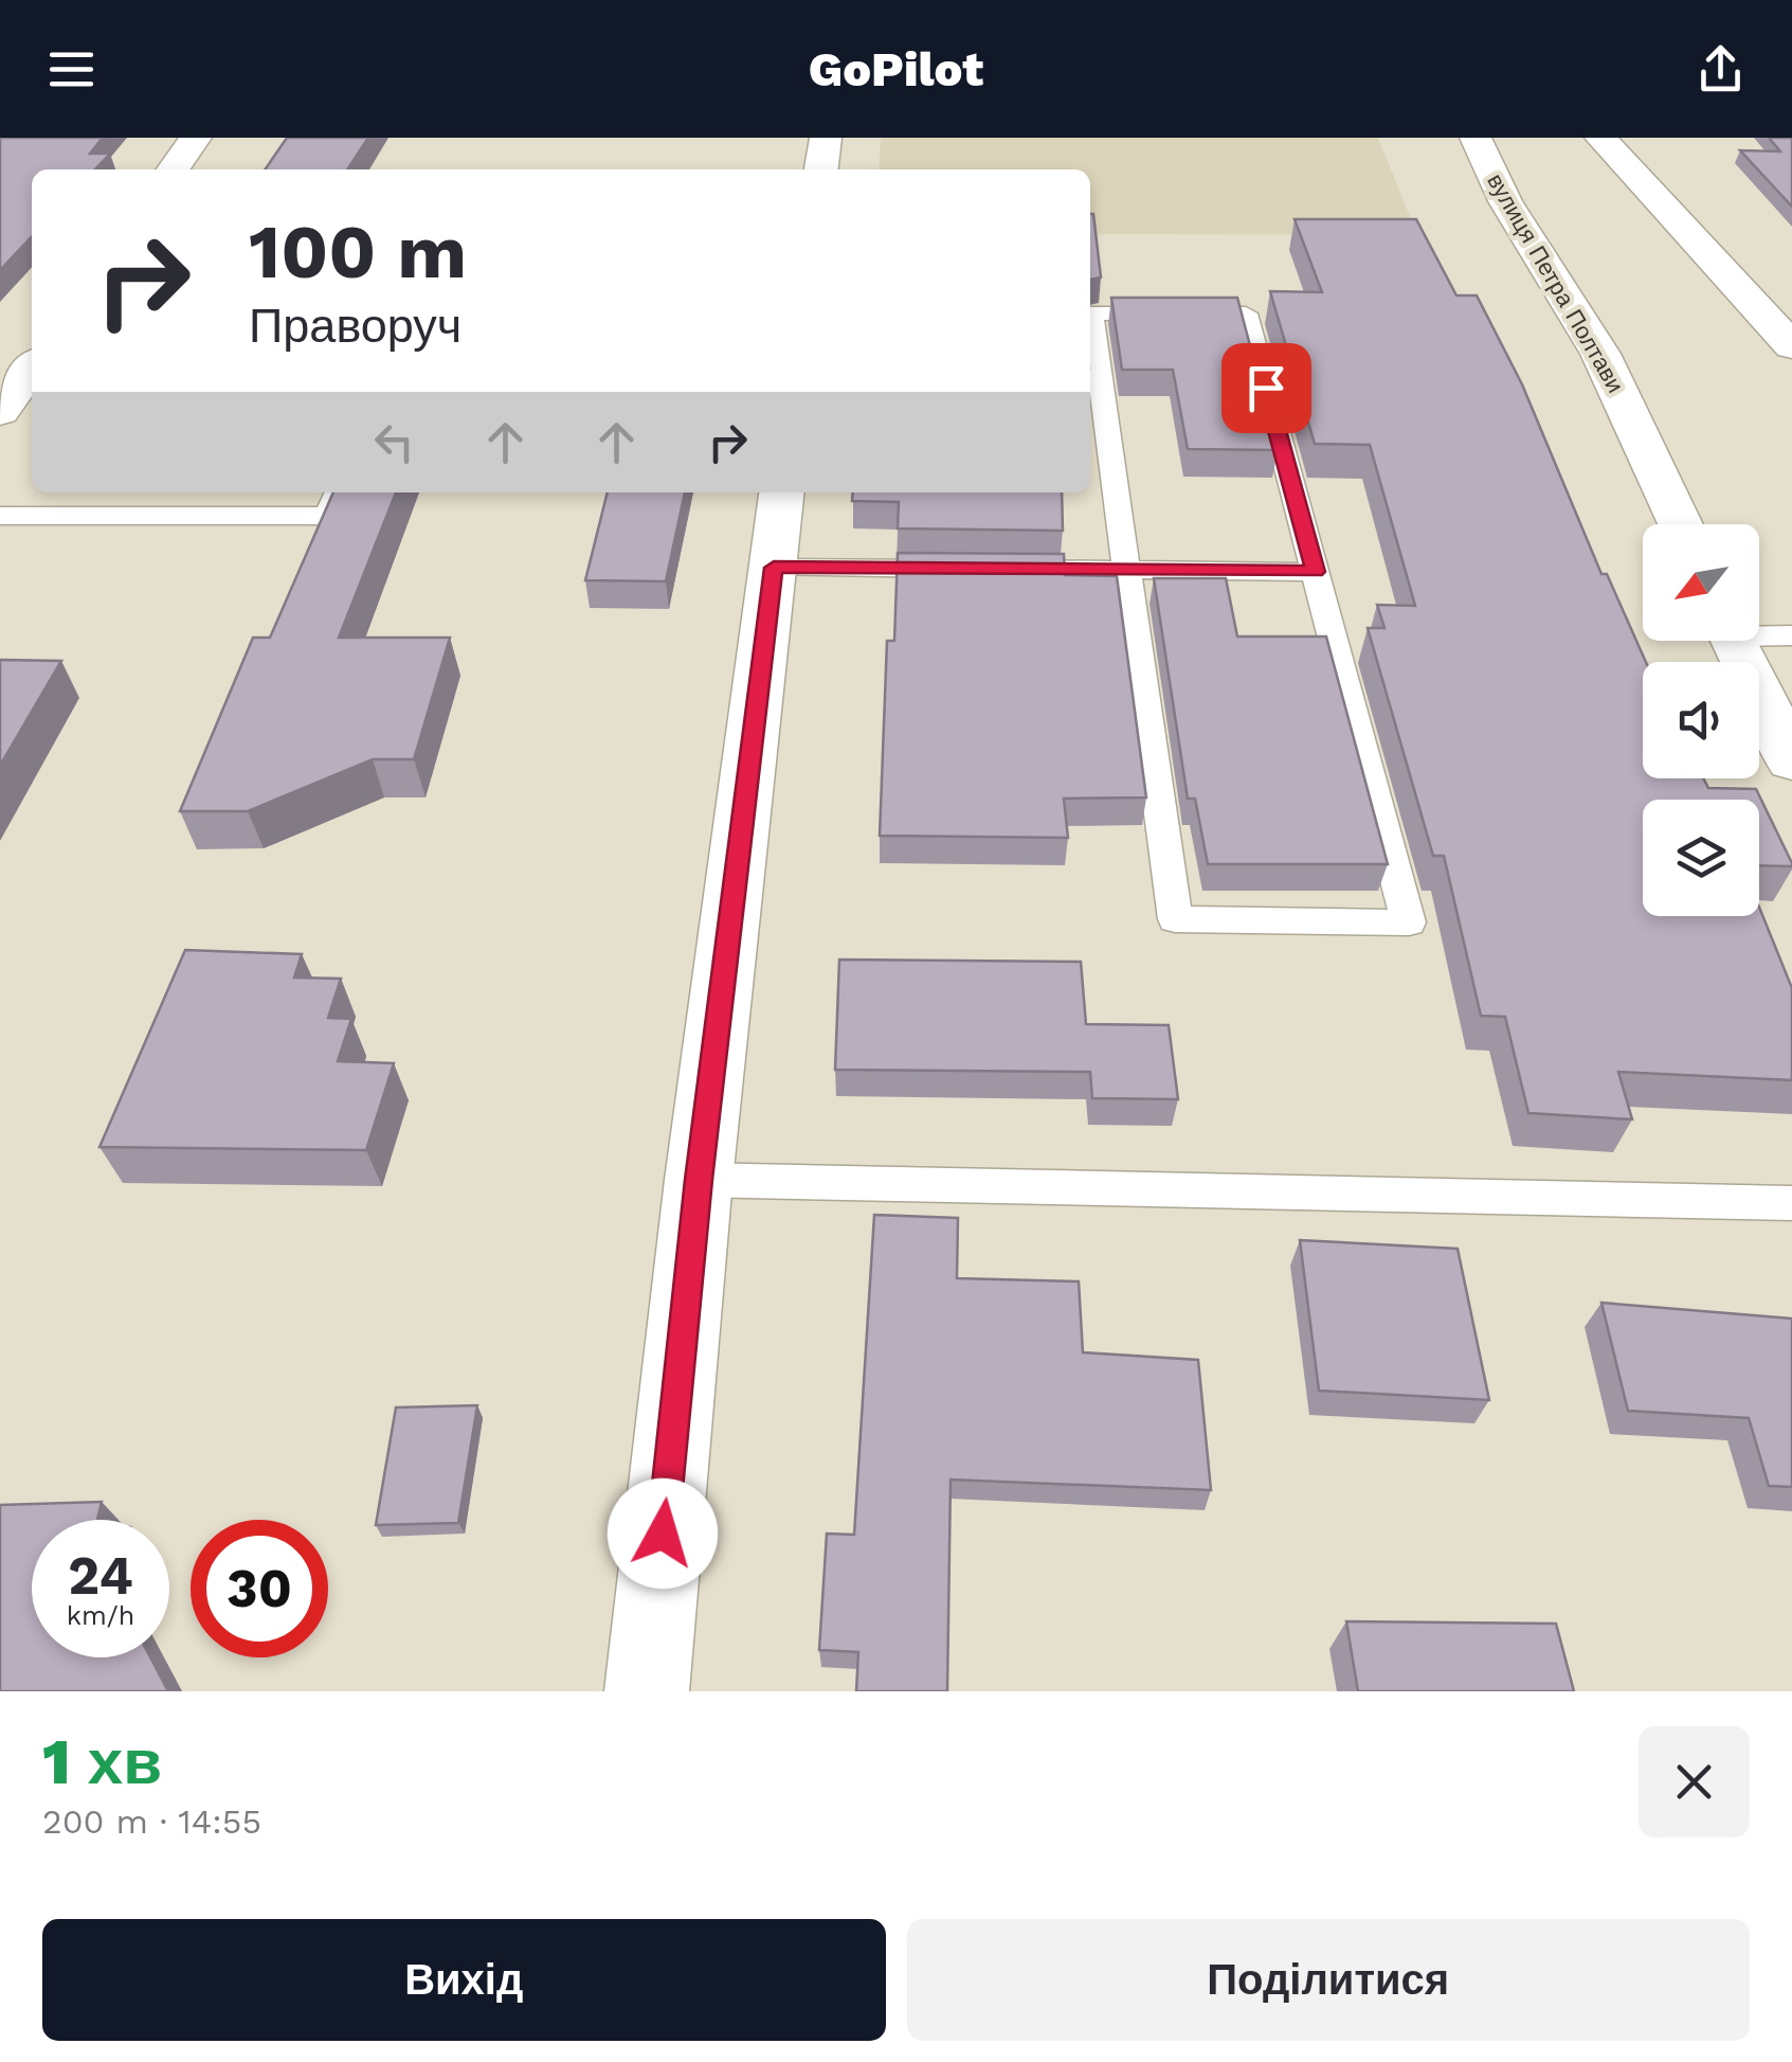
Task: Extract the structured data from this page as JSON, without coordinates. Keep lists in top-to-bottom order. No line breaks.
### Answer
{"streets":{"street":["вулиця Петра Полтави"]},"north":"bottom left","page":{"header":"GoPilot","turn":["100 m","Праворуч"],"speed":"24 km/h","limit":"30","heading":["1 хв","200 m · 14:55"],"buttons":["Вихід","Поділитися"]}}
